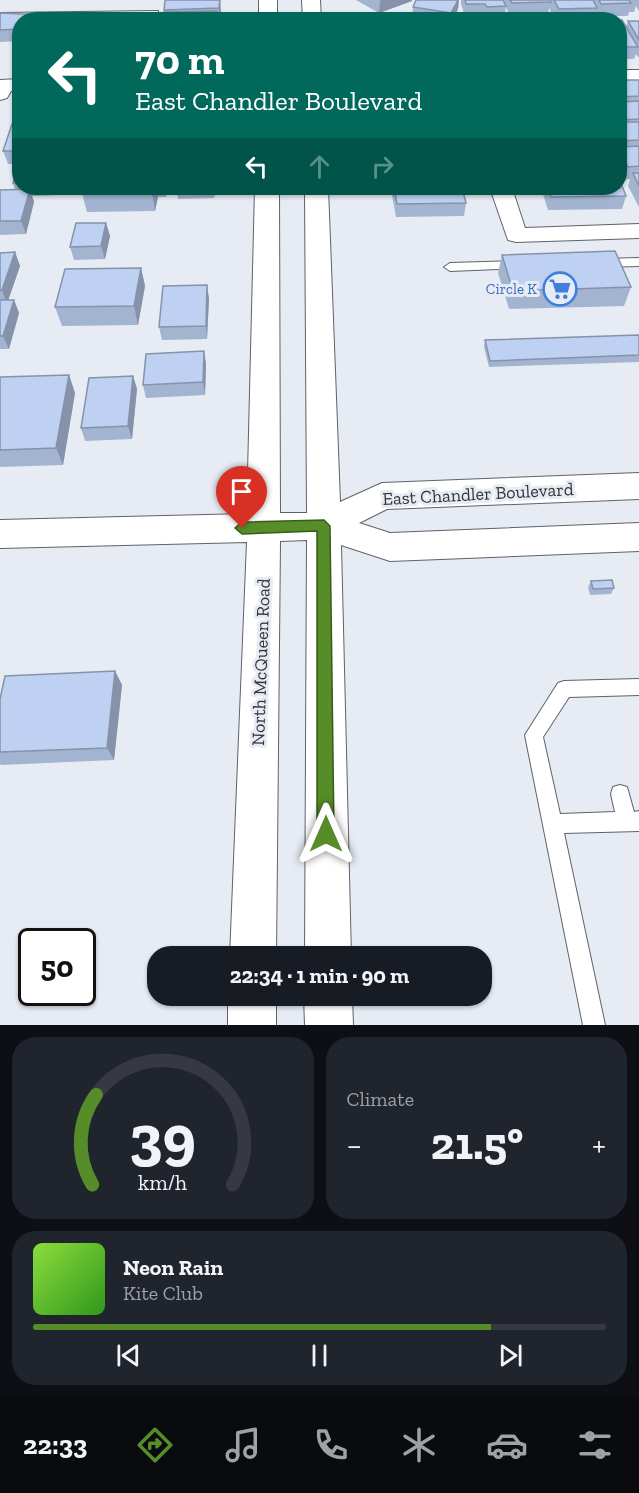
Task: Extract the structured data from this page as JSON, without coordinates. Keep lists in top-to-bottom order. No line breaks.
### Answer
{"streets":{"main road":["East Chandler Boulevard","North McQueen Road"]},"crossings":[["East Chandler Boulevard","North McQueen Road"]],"places":{"supermarket":["Circle K"]},"page":{"turn":["70 m","East Chandler Boulevard"],"limit":"50","trip":"22:34 · 1 min · 90 m","tile":"Climate","heat":["−","21.5°","+"],"song":["Neon Rain","Kite Club"],"tabs":"22:33","gauge":["39","km/h"]}}
